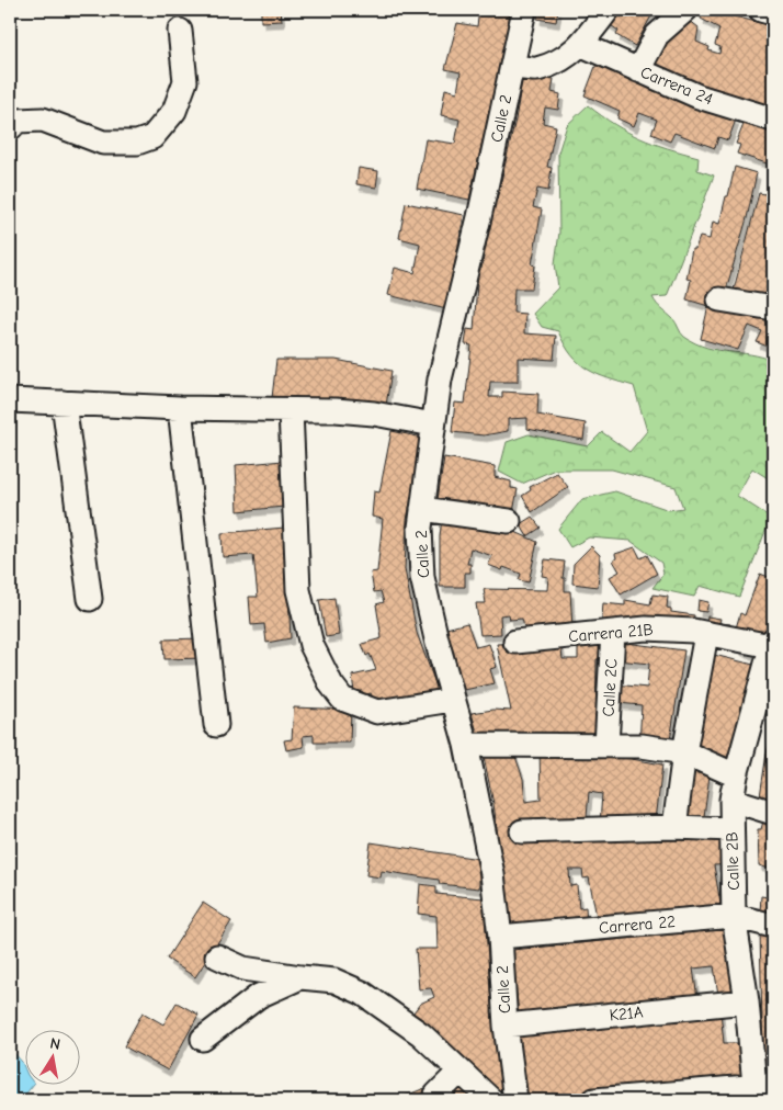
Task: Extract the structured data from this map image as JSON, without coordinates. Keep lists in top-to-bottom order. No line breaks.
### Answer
{"streets":{"street":["Carrera 24","Calle 2","Carrera 21B","Calle 2C","Calle 2B","Carrera 22","K21A"]},"crossings":[["Calle 2","Carrera 22"],["Calle 2","K21A"],["Carrera 21B","Calle 2C"],["Carrera 21B","Calle 2B"],["Calle 2B","Carrera 22"],["Calle 2B","K21A"]],"north":"top"}
